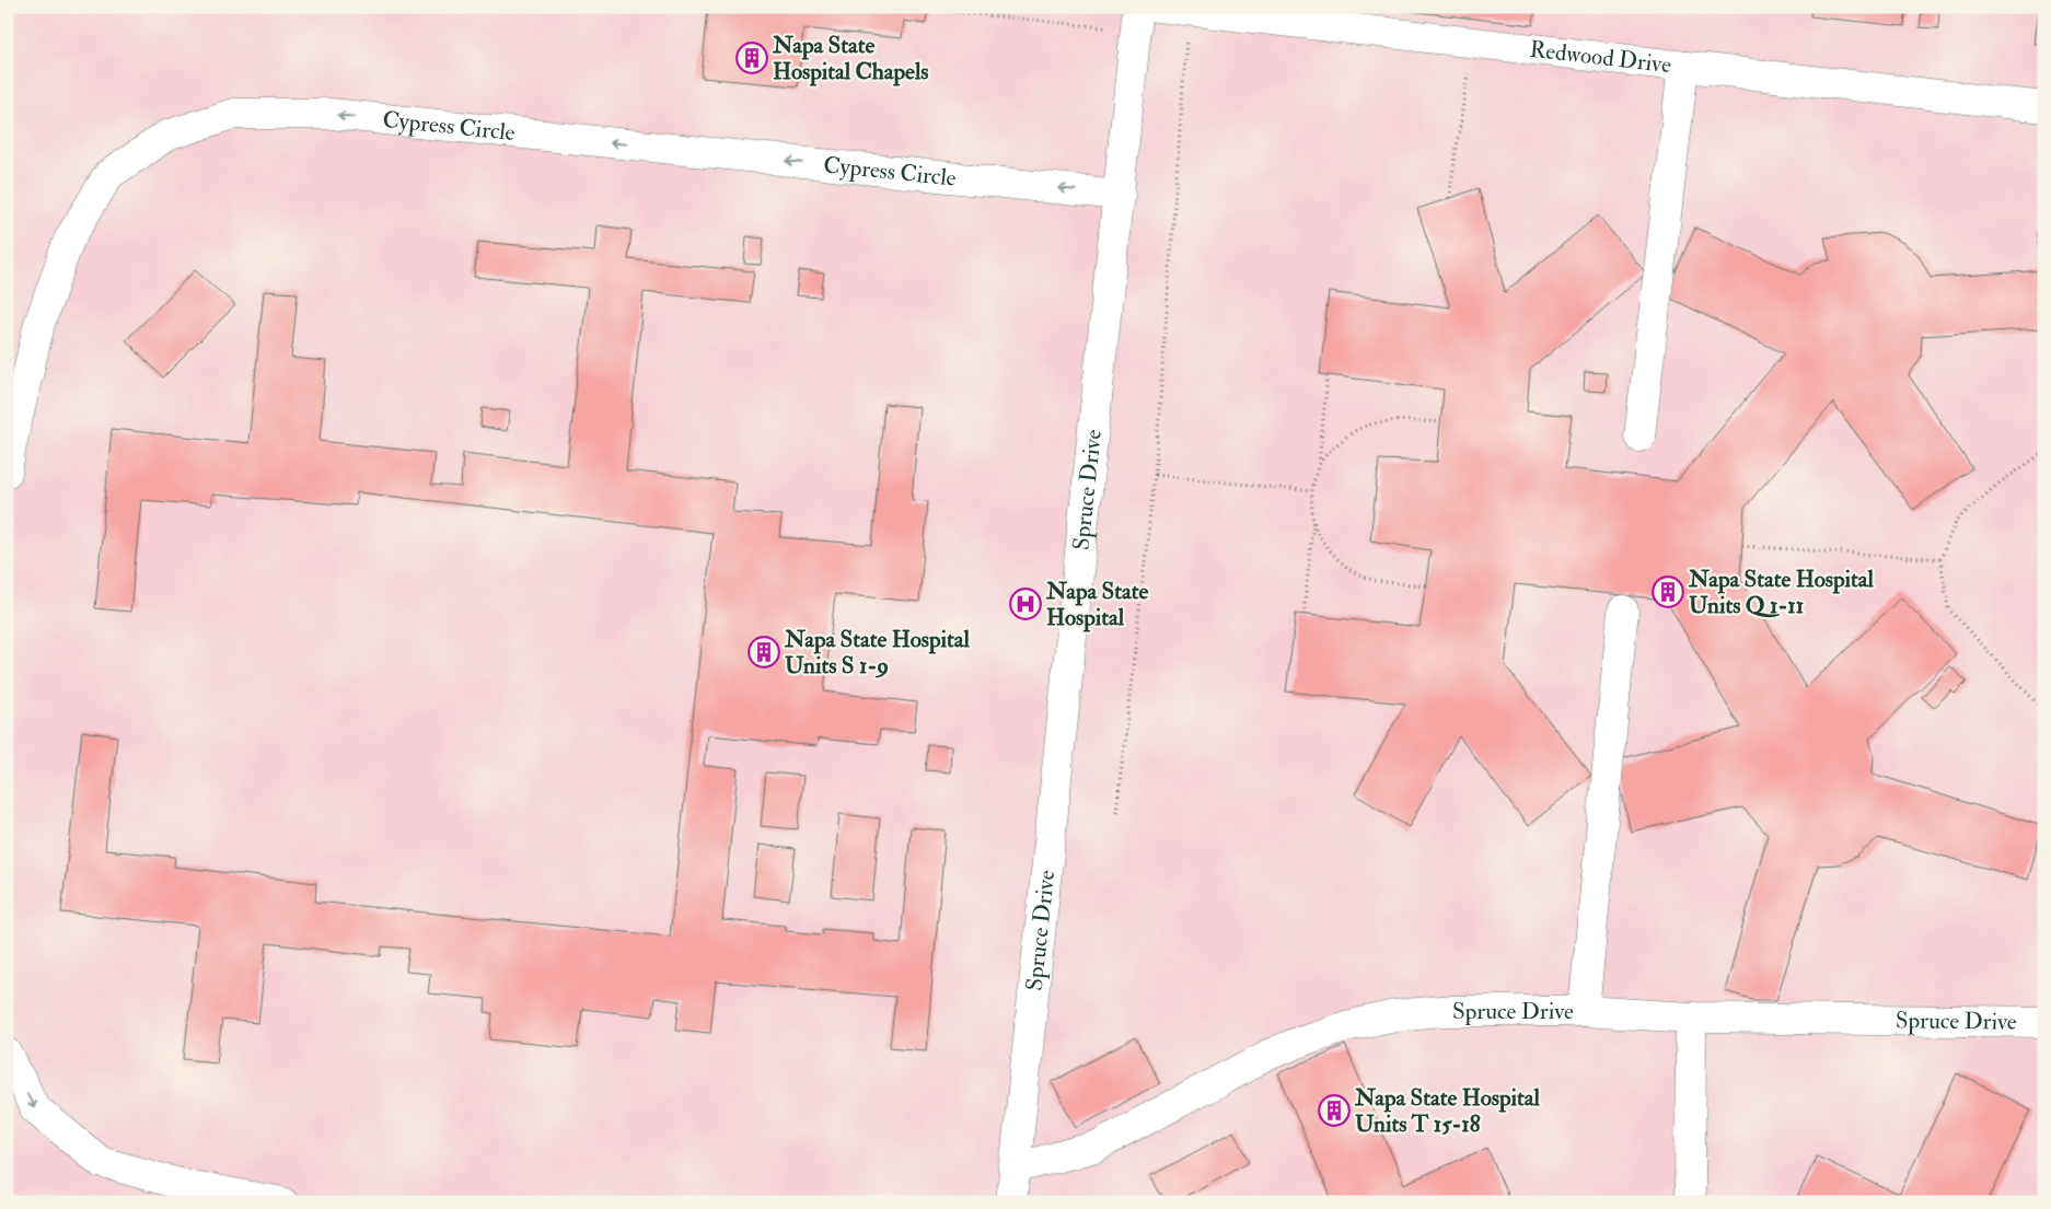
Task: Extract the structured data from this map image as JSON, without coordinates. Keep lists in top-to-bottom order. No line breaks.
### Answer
{"streets":{"street":["Redwood Drive","Cypress Circle","Spruce Drive"]},"crossings":[["Cypress Circle","Spruce Drive"]],"one_way":["Cypress Circle"],"places":{"building":["Napa State Hospital Chapels","Napa State Hospital Units Q 1-11","Napa State Hospital Units S 1-9","Napa State Hospital Units T 15-18"],"hospital":["Napa State Hospital"]}}
